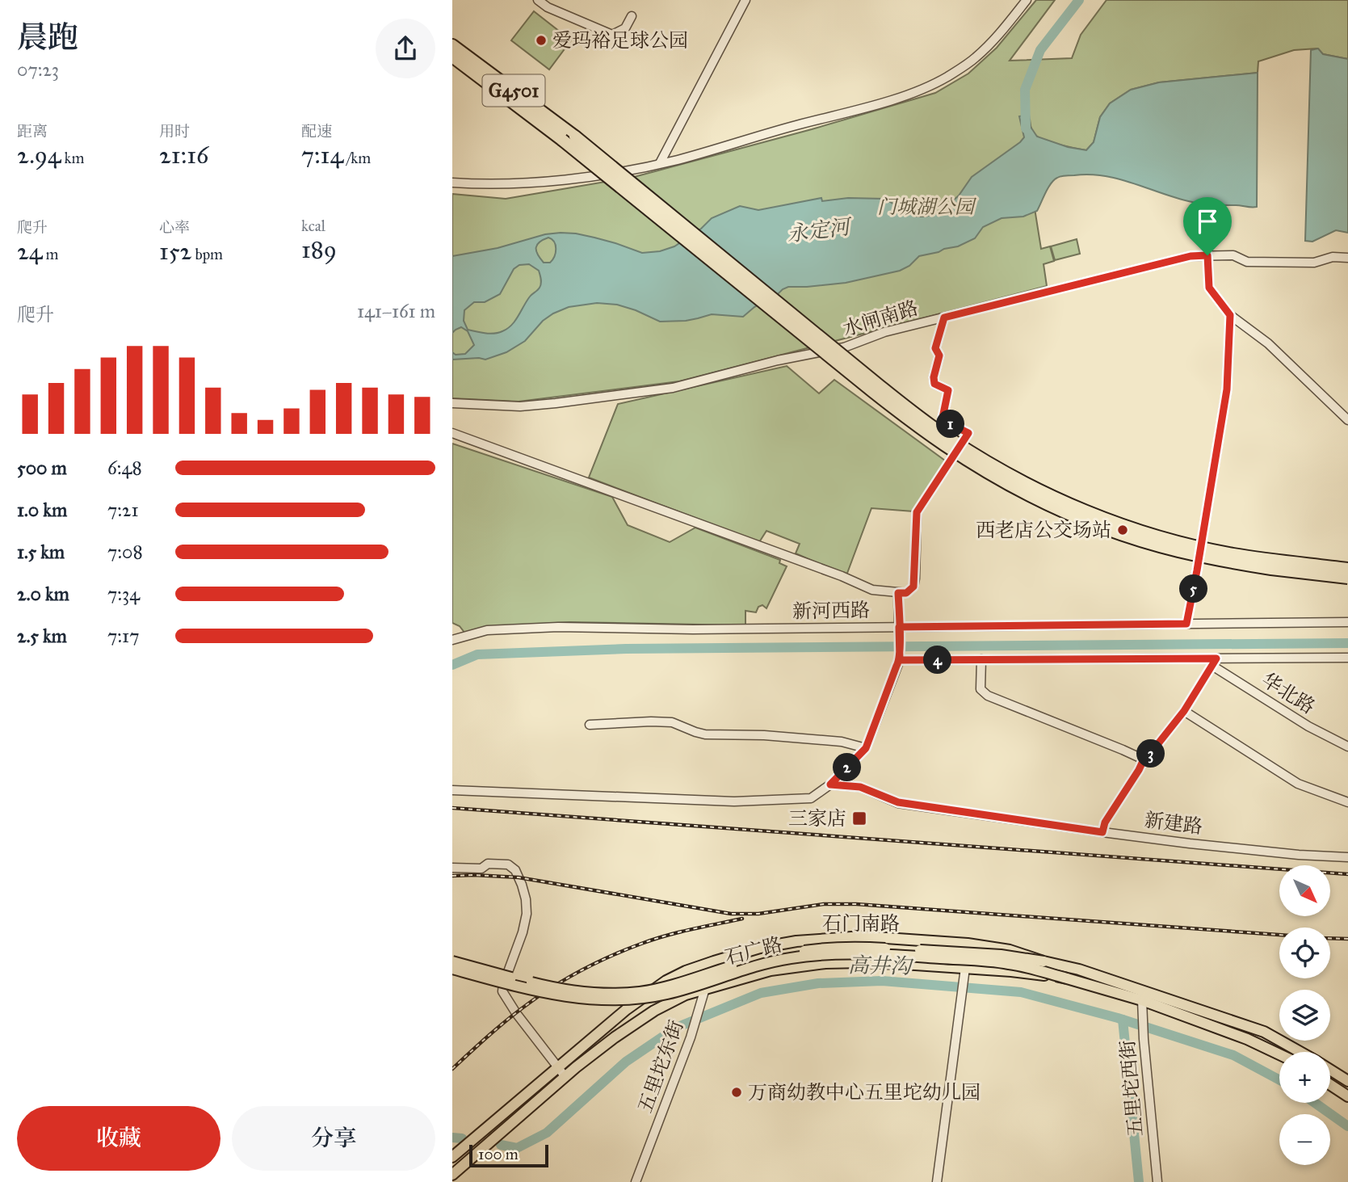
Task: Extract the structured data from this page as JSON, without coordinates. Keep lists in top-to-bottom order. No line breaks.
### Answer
{"streets":{"highway":["G4501"],"main road":["石门南路","石广路"],"street":["水闸南路","新河西路","华北路","新建路","五里坨东街","五里坨西街"]},"crossings":[["石门南路","石广路"],["石门南路","五里坨东街"],["石门南路","五里坨西街"]],"water":["永定河","高井沟"],"parks":["门城湖公园"],"places":{"other":["爱玛裕足球公园","西老店公交场站","万商幼教中心五里坨幼儿园"],"transit":["三家店"]},"scale_bar":"100 m","north":"bottom right","page":{"heading":["晨跑","07:23"],"stats":[["距离","2.94 km"],["用时","21:16"],["配速","7:14 /km"],["爬升","24 m"],["心率","152 bpm"],["kcal","189"]],"chart":["爬升","141–161 m"],"pins":["1","5","4","3","2"],"list":[{"name":"500 m","note":"6:48"},{"name":"1.0 km","note":"7:21"},{"name":"1.5 km","note":"7:08"},{"name":"2.0 km","note":"7:34"},{"name":"2.5 km","note":"7:17"}],"map_buttons":["+","−"],"buttons":["收藏","分享"],"scale":"100 m"}}
